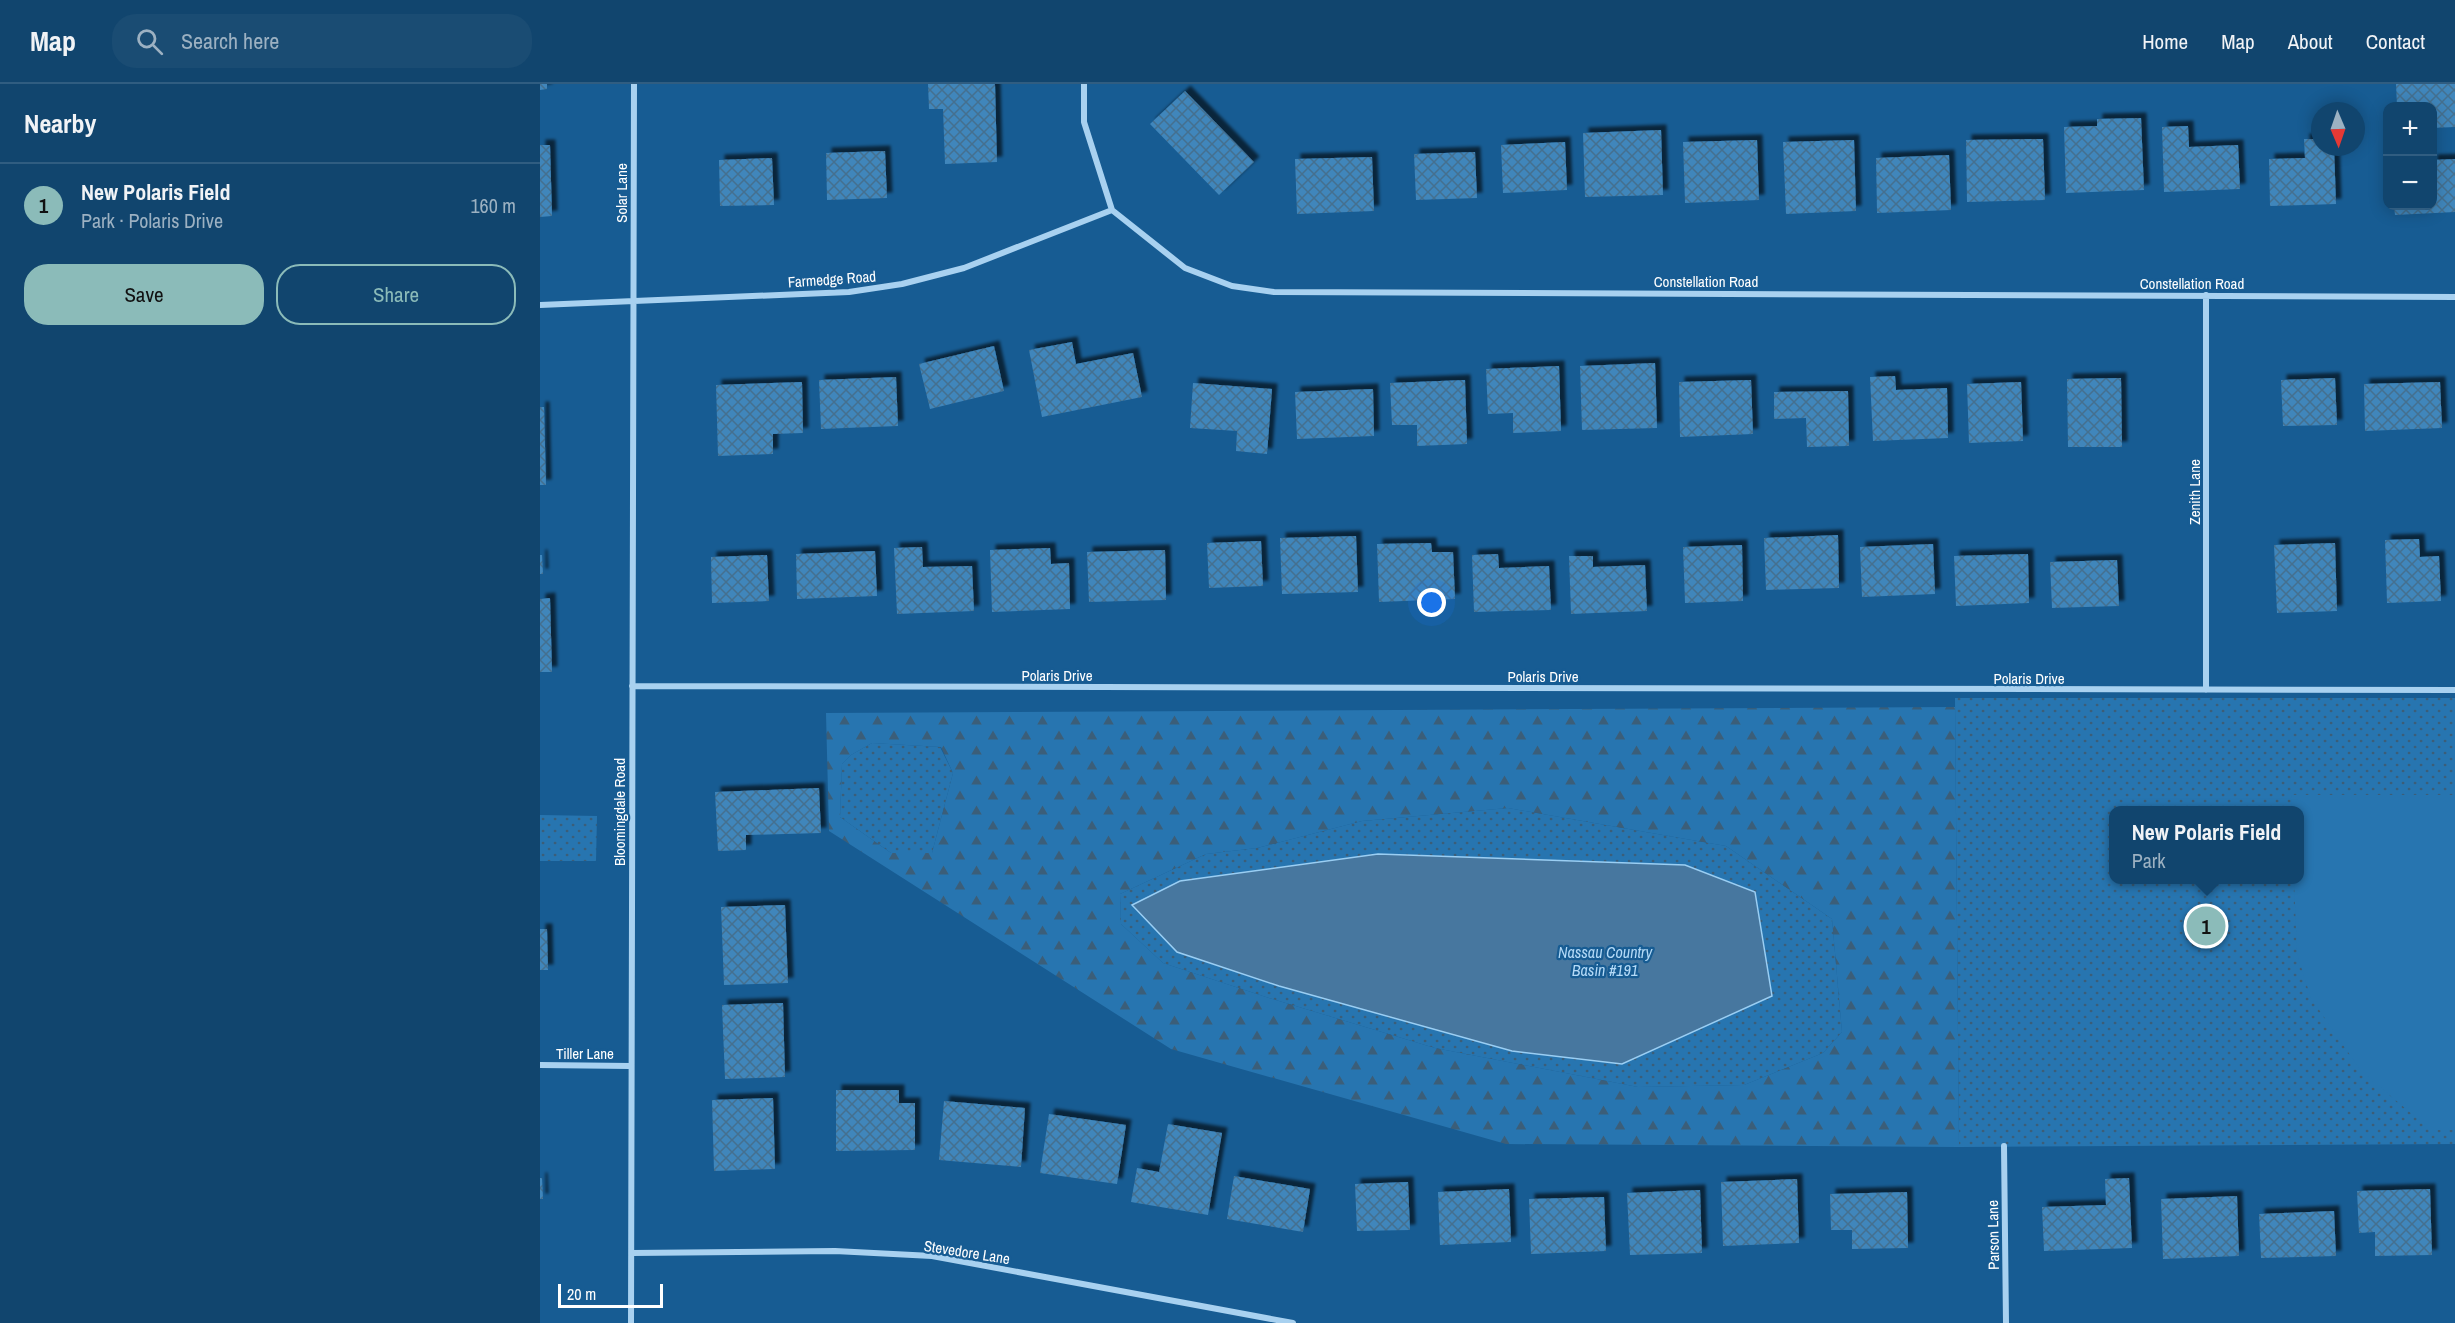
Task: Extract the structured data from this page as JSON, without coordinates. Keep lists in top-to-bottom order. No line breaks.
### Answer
{"streets":{"street":["Solar Lane","Farmedge Road","Constellation Road","Zenith Lane","Polaris Drive","Bloomingdale Road","Tiller Lane","Parson Lane","Stevedore Lane"]},"crossings":[["Solar Lane","Farmedge Road"],["Solar Lane","Bloomingdale Road"],["Farmedge Road","Constellation Road"],["Farmedge Road","Bloomingdale Road"],["Constellation Road","Zenith Lane"],["Zenith Lane","Polaris Drive"],["Polaris Drive","Bloomingdale Road"],["Bloomingdale Road","Tiller Lane"],["Bloomingdale Road","Stevedore Lane"]],"water":["Nassau Country Basin #191"],"scale_bar":"20 m","north":"bottom","page":{"header":"Map","search":"Search here","nav":["Home","Map","About","Contact"],"heading":"Nearby","map_buttons":["+","−"],"list":[{"mark":"1","name":"New Polaris Field","note":"Park · Polaris Drive","value":"160 m"}],"buttons":["Save","Share"],"popup":["New Polaris Field","Park"],"pins":"1","scale":"20 m"}}
